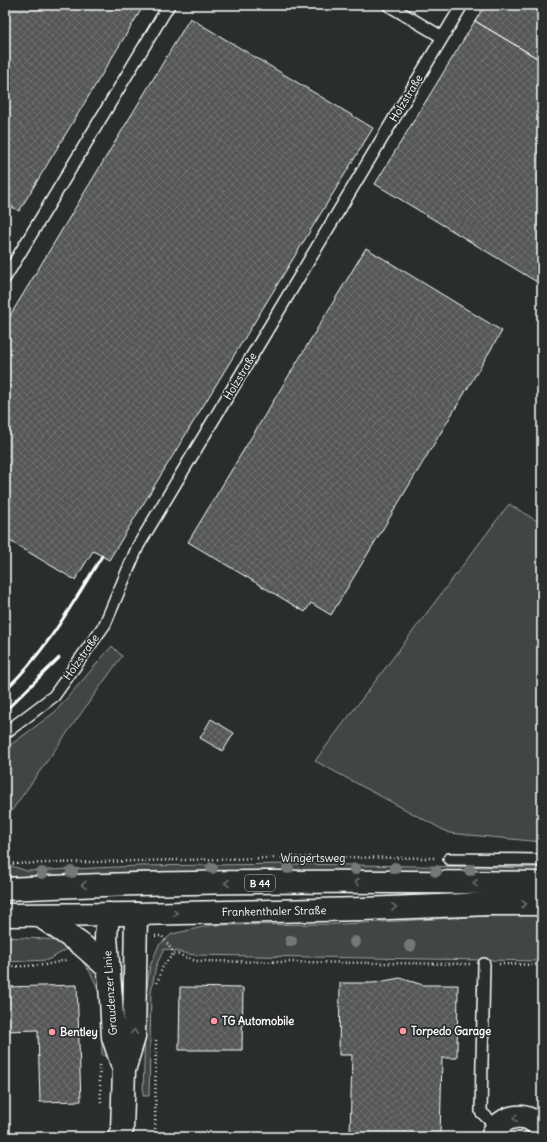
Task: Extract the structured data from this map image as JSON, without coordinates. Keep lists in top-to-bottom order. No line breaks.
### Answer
{"streets":{"main road":["B 44","Frankenthaler Straße","Graudenzer Linie"],"lane":["Holzstraße"],"path":["Wingertsweg"]},"crossings":[["Frankenthaler Straße","Graudenzer Linie"]],"places":["TG Automobile","Torpedo Garage","Bentley"]}
